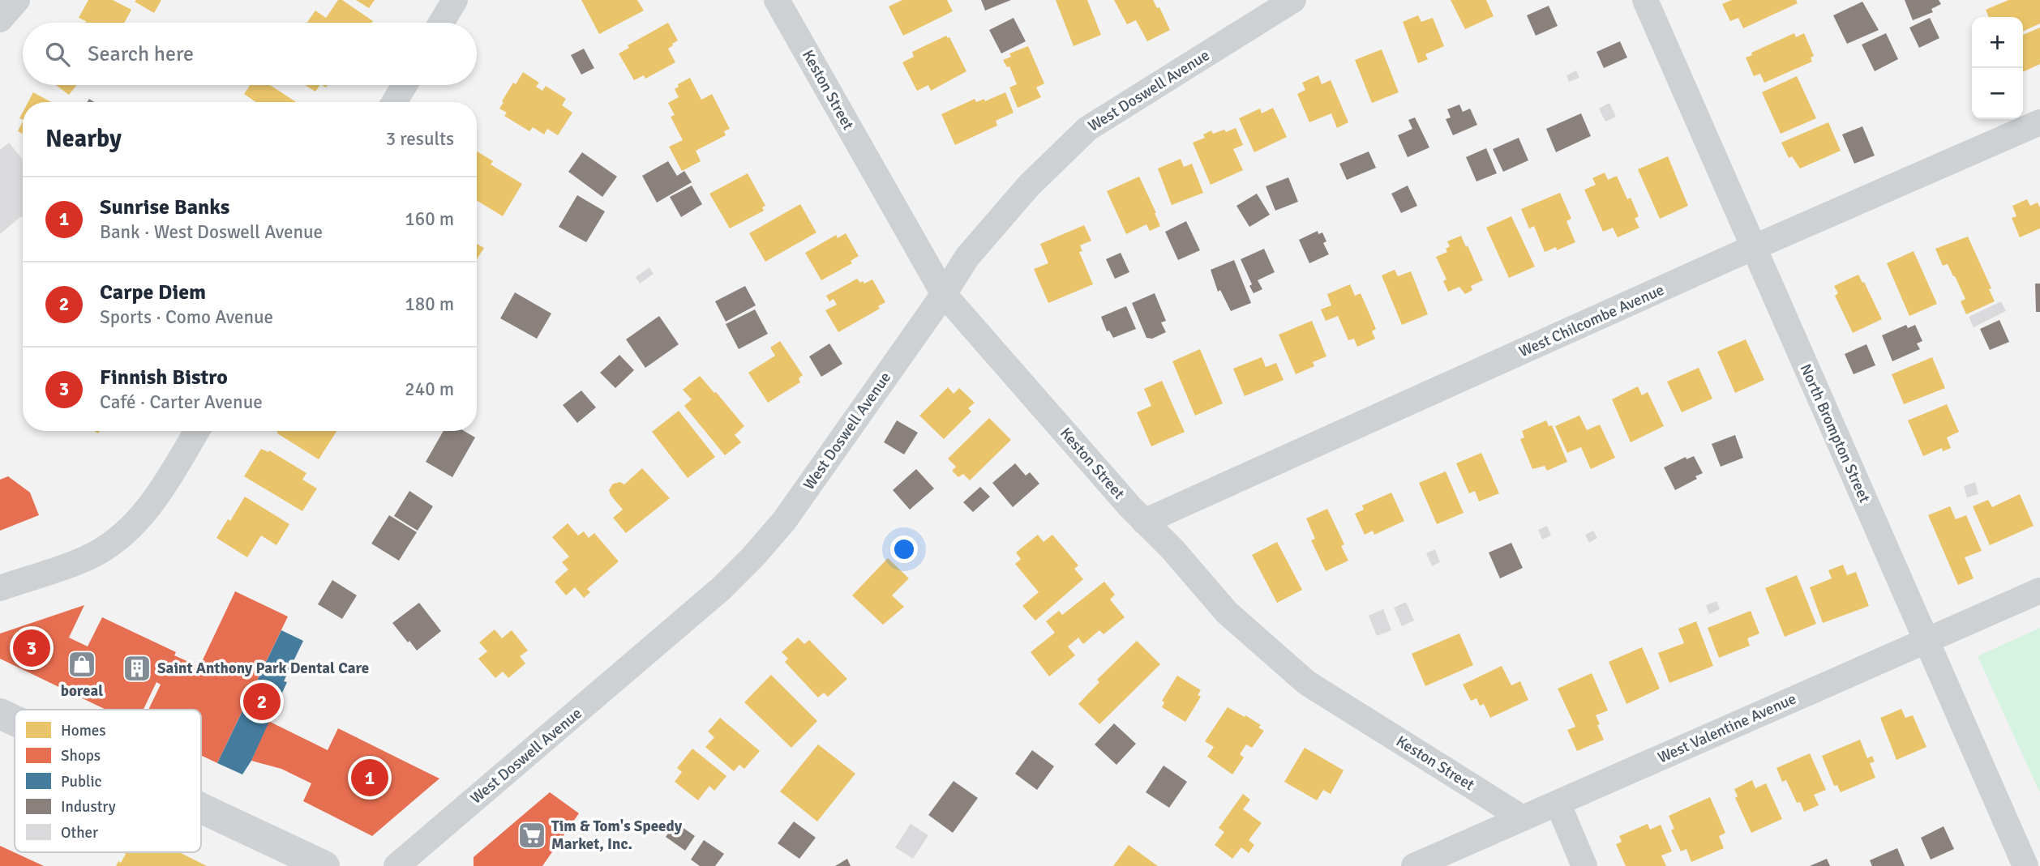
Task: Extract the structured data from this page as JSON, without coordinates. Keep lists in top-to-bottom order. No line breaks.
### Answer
{"streets":{"street":["Keston Street","West Doswell Avenue","West Chilcombe Avenue","North Brompton Street","West Valentine Avenue"]},"crossings":[["Keston Street","West Doswell Avenue"],["Keston Street","West Chilcombe Avenue"],["Keston Street","West Valentine Avenue"],["West Chilcombe Avenue","North Brompton Street"],["North Brompton Street","West Valentine Avenue"]],"places":{"shop":["boreal"],"building":["Saint Anthony Park Dental Care"],"supermarket":["Tim & Tom's Speedy Market, Inc."]},"legend":["Homes","Shops","Public","Industry","Other"],"page":{"map_buttons":["+","−"],"search":"Search here","heading":["Nearby","3 results"],"list":[{"mark":"1","name":"Sunrise Banks","note":"Bank · West Doswell Avenue","value":"160 m"},{"mark":"2","name":"Carpe Diem","note":"Sports · Como Avenue","value":"180 m"},{"mark":"3","name":"Finnish Bistro","note":"Café · Carter Avenue","value":"240 m"}],"pins":["3","2","1"]}}
